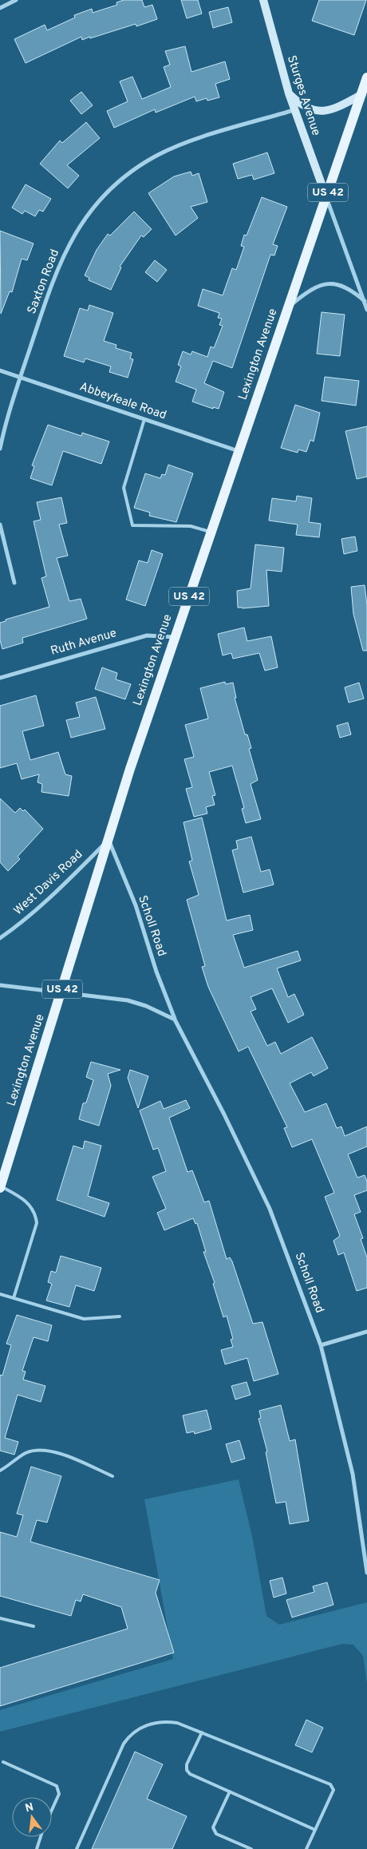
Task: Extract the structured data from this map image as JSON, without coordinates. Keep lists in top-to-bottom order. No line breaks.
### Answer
{"streets":{"main road":["US 42","Lexington Avenue"],"street":["Sturges Avenue","Saxton Road","Abbeyfeale Road","Ruth Avenue","West Davis Road","Scholl Road"]},"crossings":[["Sturges Avenue","Saxton Road"],["Sturges Avenue","Lexington Avenue"],["Saxton Road","Abbeyfeale Road"],["Lexington Avenue","Abbeyfeale Road"],["Lexington Avenue","Ruth Avenue"],["Lexington Avenue","West Davis Road"],["Lexington Avenue","Scholl Road"],["West Davis Road","Scholl Road"]],"north":"top"}
